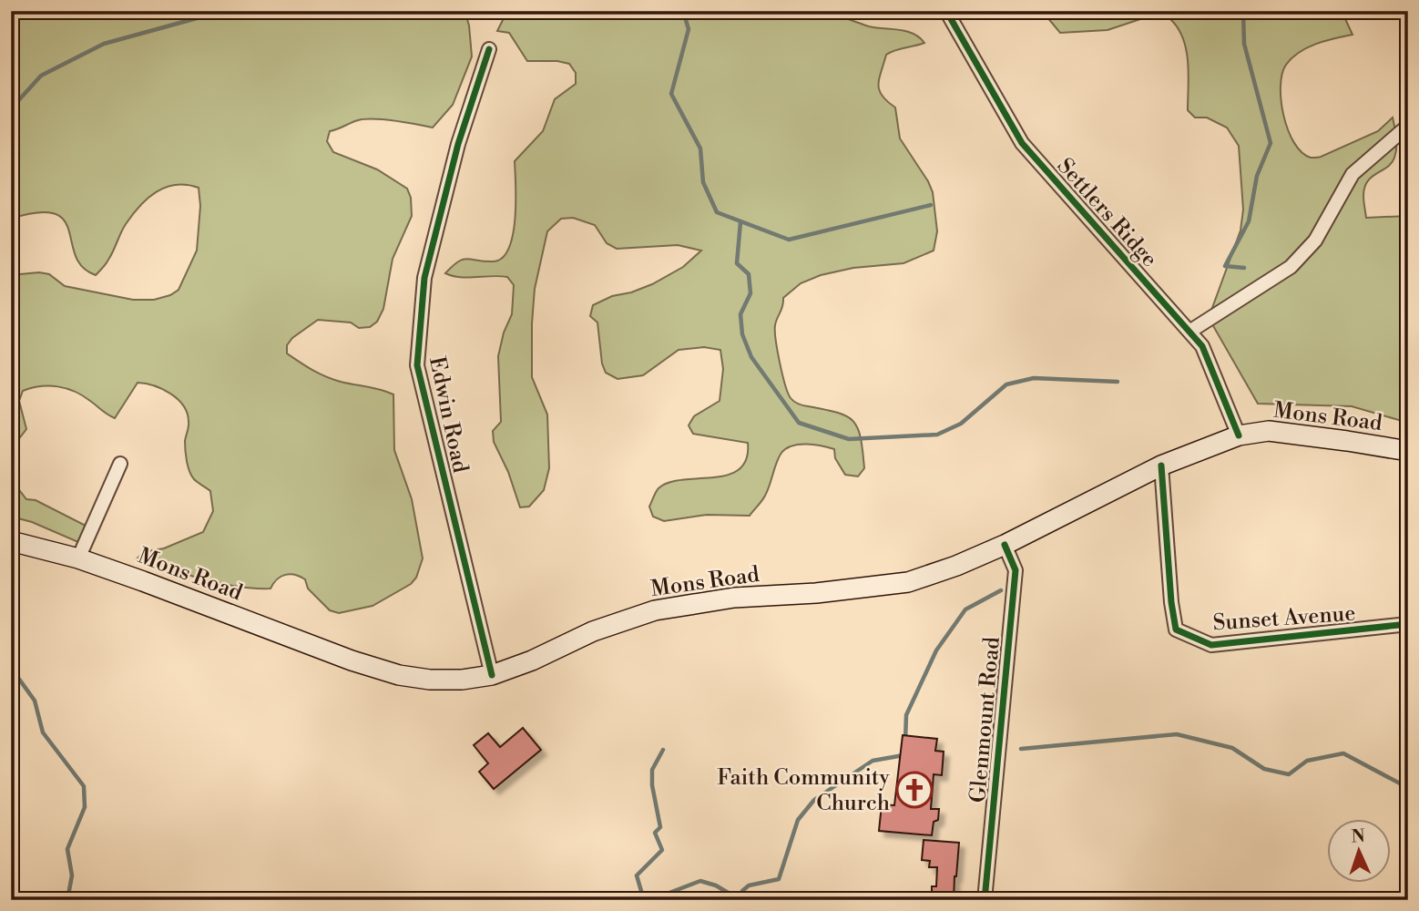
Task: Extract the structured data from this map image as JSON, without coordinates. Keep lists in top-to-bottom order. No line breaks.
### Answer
{"streets":{"main road":["Mons Road"],"street":["Settlers Ridge","Edwin Road","Sunset Avenue","Glenmount Road"]},"crossings":[["Settlers Ridge","Mons Road"],["Edwin Road","Mons Road"],["Mons Road","Sunset Avenue"],["Mons Road","Glenmount Road"]],"places":{"church":["Faith Community Church"]},"north":"top"}
